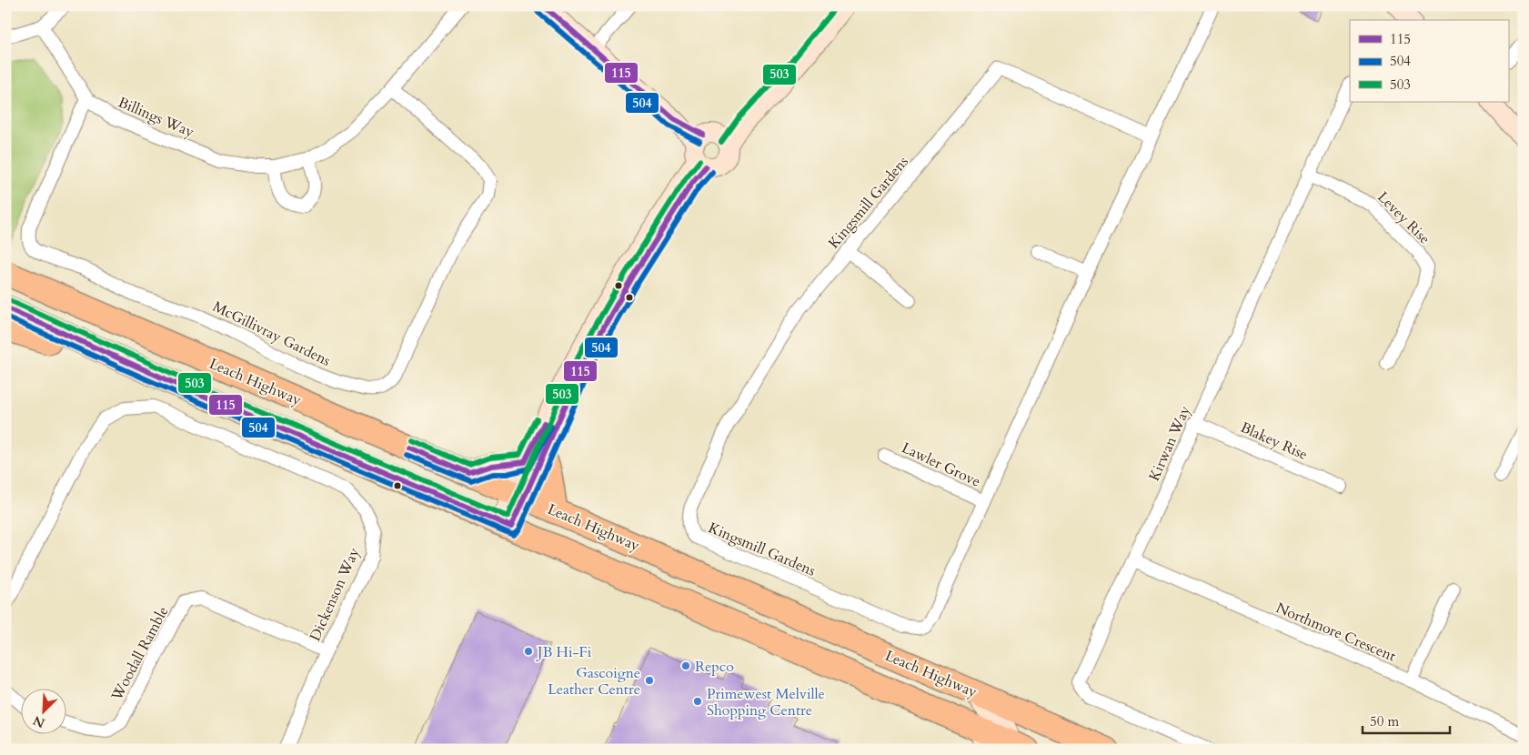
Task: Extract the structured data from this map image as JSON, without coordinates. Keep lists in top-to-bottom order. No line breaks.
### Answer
{"streets":{"highway":["Leach Highway"],"street":["Billings Way","Kingsmill Gardens","Levey Rise","McGillivray Gardens","Blakey Rise","Kirwan Way","Lawler Grove","Dickenson Way","Northmore Crescent","Woodall Ramble"]},"crossings":[["Billings Way","McGillivray Gardens"],["Kingsmill Gardens","Lawler Grove"],["Levey Rise","Kirwan Way"],["Blakey Rise","Kirwan Way"],["Kirwan Way","Northmore Crescent"],["Dickenson Way","Woodall Ramble"]],"places":["JB Hi-Fi","Repco","Gascoigne Leather Centre","Primewest Melville Shopping Centre"],"lines":["transit line 115","transit line 503","transit line 504"],"legend":["115","504","503"],"scale_bar":"50 m","north":"bottom left"}
